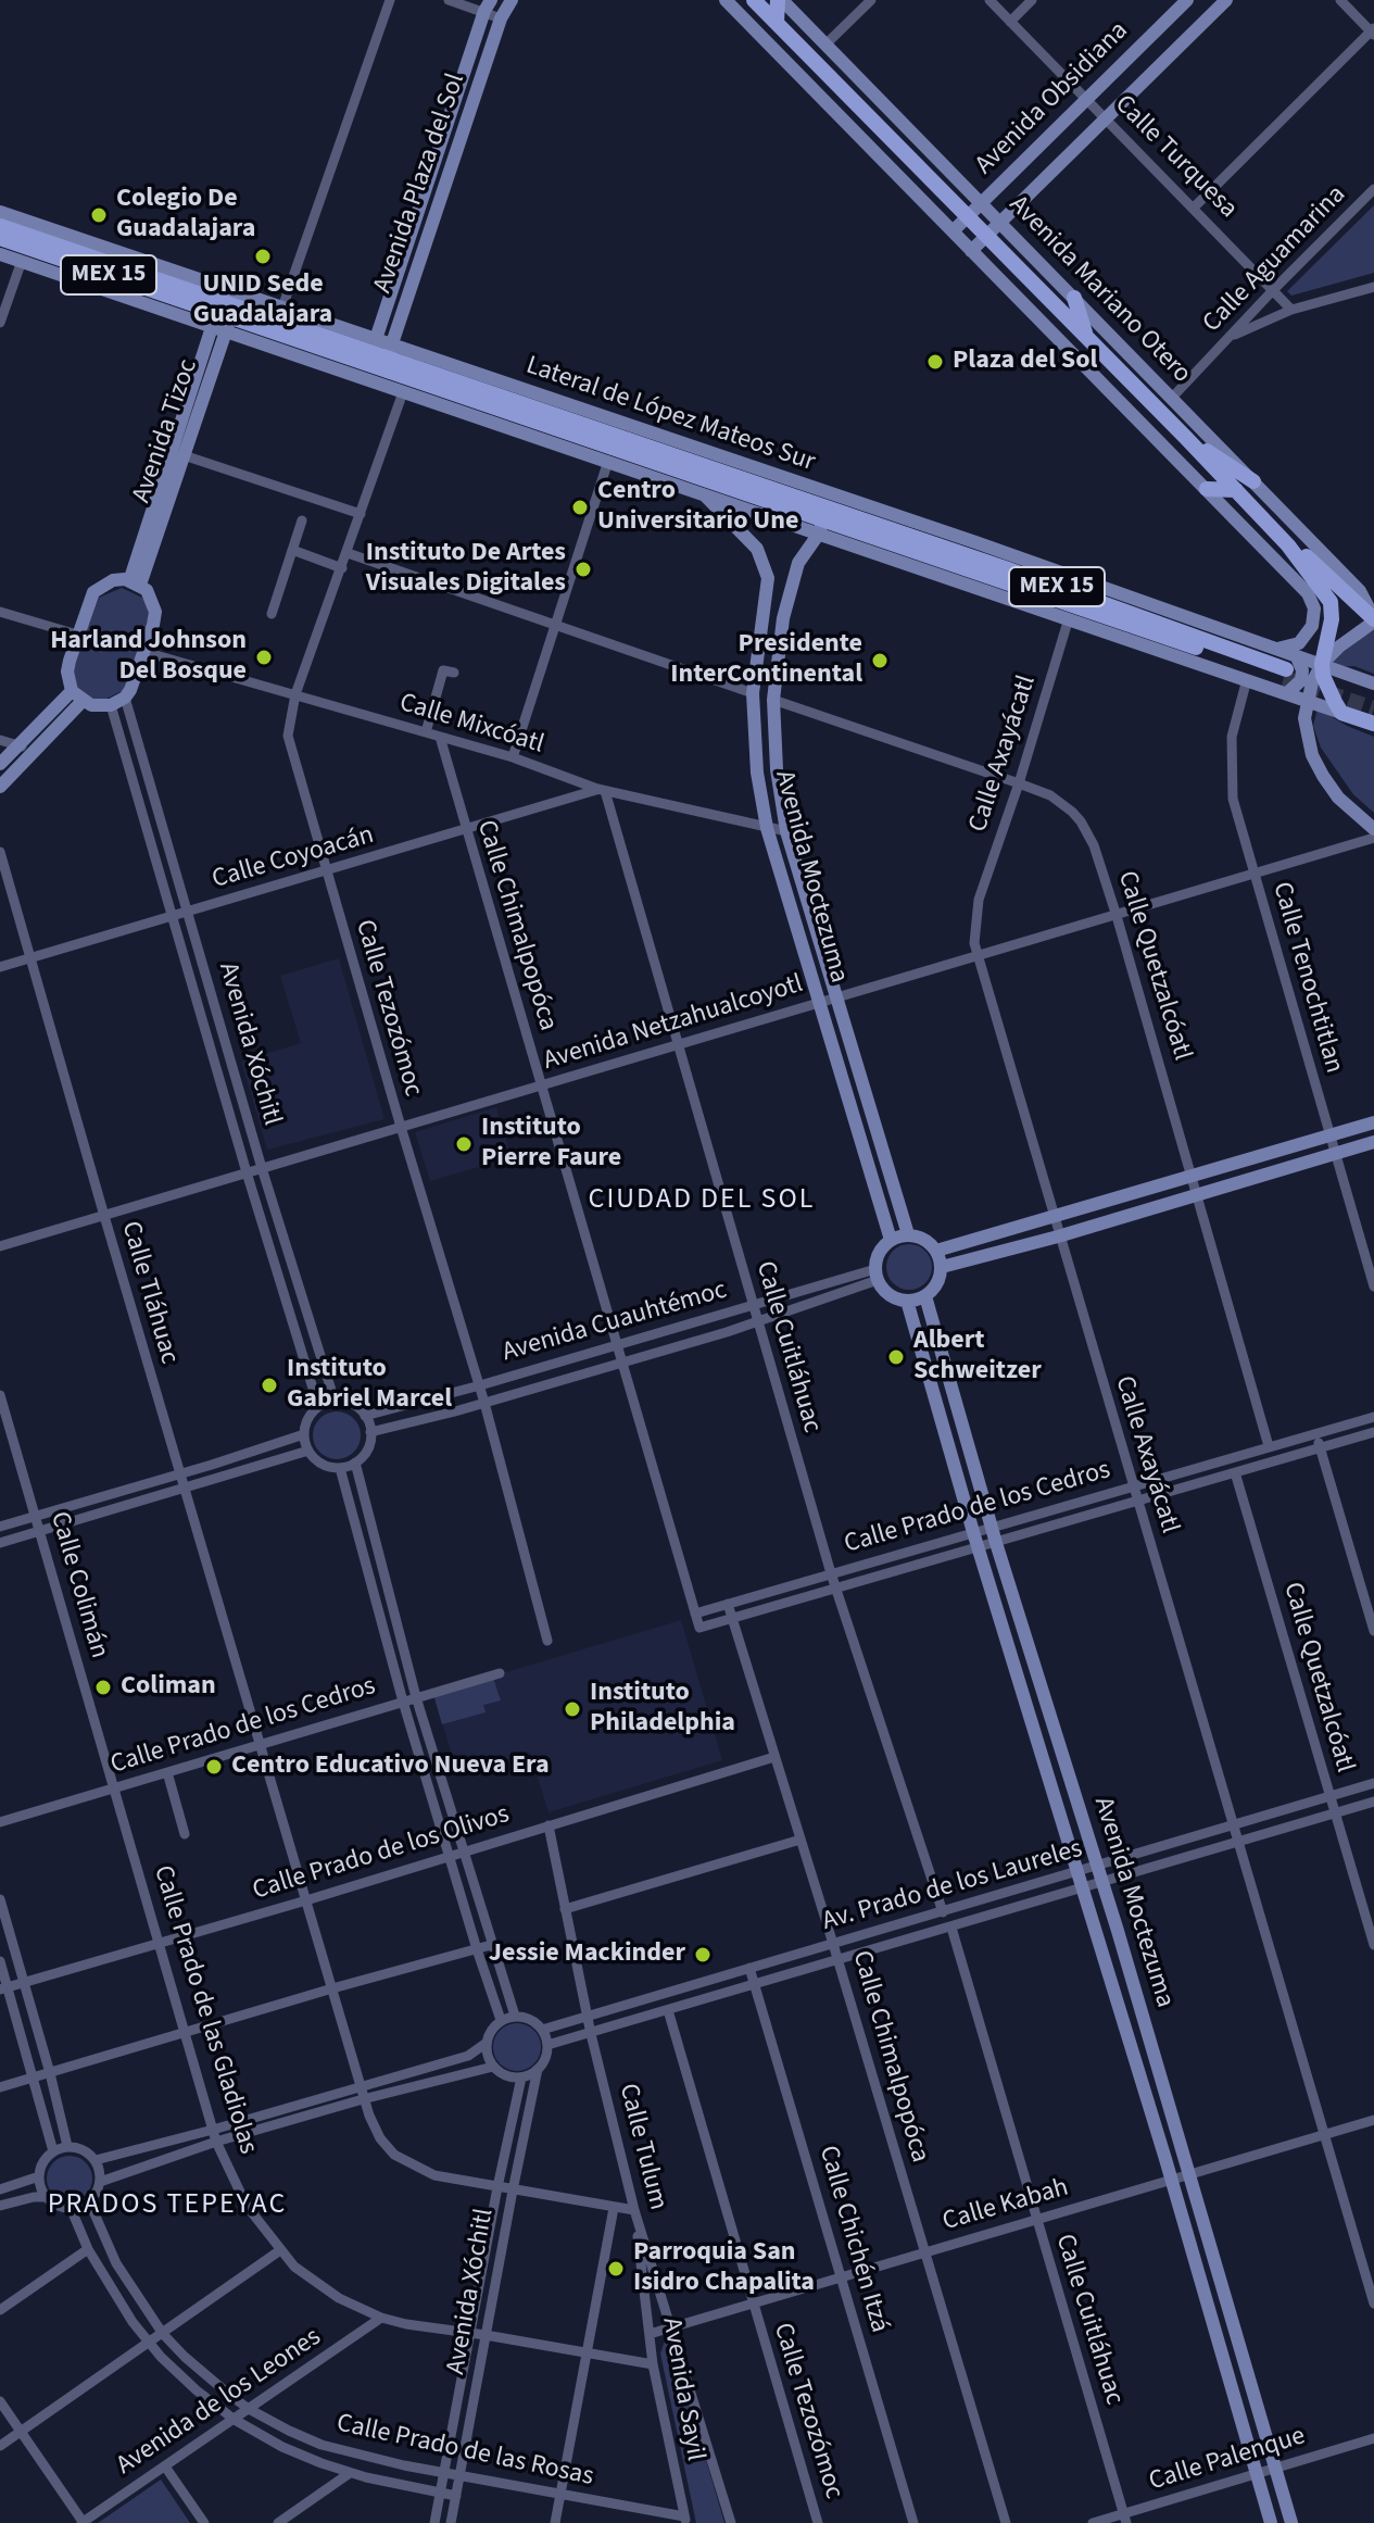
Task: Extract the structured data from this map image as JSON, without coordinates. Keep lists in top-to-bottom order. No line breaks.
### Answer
{"streets":{"main road":["MEX 15","Avenida Mariano Otero","Lateral de López Mateos Sur"],"street":["Avenida Obsidiana","Calle Turquesa","Avenida Plaza del Sol","Calle Aguamarina","Avenida Tizoc","Calle Mixcóatl","Calle Axayácatl","Calle Coyoacán","Avenida Moctezuma","Calle Chimalpopóca","Calle Quetzalcóatl","Calle Tenochtitlan","Calle Tezozómoc","Avenida Netzahualcoyotl","Avenida Xóchitl","Calle Tláhuac","Avenida Cuauhtémoc","Calle Cuitláhuac","Calle Prado de los Cedros","Calle Colimán","Calle Prado de los Olivos","Av. Prado de los Laureles","Calle Prado de las Gladiolas","Calle Tulum","Calle Kabah","Calle Chichén Itzá","Avenida Sayil","Avenida de los Leones","Calle Prado de las Rosas","Calle Palenque"]},"crossings":[["Avenida Obsidiana","Calle Turquesa"],["Avenida Obsidiana","Avenida Mariano Otero"],["Calle Turquesa","Calle Aguamarina"],["Avenida Plaza del Sol","MEX 15"],["Avenida Plaza del Sol","Lateral de López Mateos Sur"],["Calle Aguamarina","Avenida Mariano Otero"],["MEX 15","Lateral de López Mateos Sur"],["MEX 15","Avenida Tizoc"],["MEX 15","Avenida Moctezuma"],["Avenida Mariano Otero","Lateral de López Mateos Sur"],["Lateral de López Mateos Sur","Avenida Tizoc"],["Lateral de López Mateos Sur","Calle Axayácatl"],["Lateral de López Mateos Sur","Avenida Moctezuma"],["Lateral de López Mateos Sur","Calle Tenochtitlan"],["Lateral de López Mateos Sur","Calle Tezozómoc"],["Calle Mixcóatl","Calle Coyoacán"],["Calle Mixcóatl","Avenida Moctezuma"],["Calle Mixcóatl","Calle Chimalpopóca"],["Calle Mixcóatl","Calle Tezozómoc"],["Calle Mixcóatl","Calle Cuitláhuac"],["Calle Axayácatl","Calle Quetzalcóatl"],["Calle Axayácatl","Avenida Netzahualcoyotl"],["Calle Axayácatl","Calle Prado de los Cedros"],["Calle Axayácatl","Av. Prado de los Laureles"],["Calle Axayácatl","Calle Kabah"],["Calle Coyoacán","Calle Chimalpopóca"],["Calle Coyoacán","Calle Tezozómoc"],["Calle Coyoacán","Avenida Xóchitl"],["Calle Coyoacán","Calle Tláhuac"],["Calle Coyoacán","Calle Cuitláhuac"],["Avenida Moctezuma","Calle Quetzalcóatl"],["Avenida Moctezuma","Avenida Netzahualcoyotl"],["Avenida Moctezuma","Avenida Cuauhtémoc"],["Avenida Moctezuma","Calle Prado de los Cedros"],["Avenida Moctezuma","Av. Prado de los Laureles"],["Avenida Moctezuma","Calle Kabah"],["Avenida Moctezuma","Calle Palenque"],["Calle Chimalpopóca","Avenida Netzahualcoyotl"],["Calle Chimalpopóca","Avenida Cuauhtémoc"],["Calle Chimalpopóca","Calle Prado de los Cedros"],["Calle Chimalpopóca","Calle Prado de los Olivos"],["Calle Chimalpopóca","Av. Prado de los Laureles"],["Calle Chimalpopóca","Calle Kabah"],["Calle Quetzalcóatl","Avenida Netzahualcoyotl"],["Calle Quetzalcóatl","Calle Prado de los Cedros"],["Calle Quetzalcóatl","Av. Prado de los Laureles"],["Calle Tenochtitlan","Avenida Netzahualcoyotl"],["Calle Tezozómoc","Avenida Netzahualcoyotl"],["Calle Tezozómoc","Avenida Cuauhtémoc"],["Calle Tezozómoc","Av. Prado de los Laureles"],["Calle Tezozómoc","Calle Kabah"],["Avenida Netzahualcoyotl","Avenida Xóchitl"],["Avenida Netzahualcoyotl","Calle Tláhuac"],["Avenida Netzahualcoyotl","Calle Cuitláhuac"],["Avenida Xóchitl","Calle Tláhuac"],["Avenida Xóchitl","Avenida Cuauhtémoc"],["Avenida Xóchitl","Av. Prado de los Laureles"],["Avenida Xóchitl","Calle Prado de las Gladiolas"],["Avenida Xóchitl","Calle Prado de las Rosas"],["Calle Tláhuac","Calle Prado de los Cedros"],["Calle Tláhuac","Calle Prado de los Olivos"],["Calle Tláhuac","Calle Tulum"],["Calle Tláhuac","Avenida Sayil"],["Avenida Cuauhtémoc","Calle Cuitláhuac"],["Calle Cuitláhuac","Calle Prado de los Cedros"],["Calle Cuitláhuac","Av. Prado de los Laureles"],["Calle Cuitláhuac","Calle Kabah"],["Calle Cuitláhuac","Calle Palenque"],["Calle Prado de los Cedros","Calle Colimán"],["Calle Prado de los Cedros","Calle Prado de las Gladiolas"],["Calle Colimán","Calle Prado de las Gladiolas"],["Calle Prado de los Olivos","Calle Prado de las Gladiolas"],["Calle Prado de los Olivos","Calle Tulum"],["Av. Prado de los Laureles","Calle Tulum"],["Av. Prado de los Laureles","Calle Chichén Itzá"],["Calle Prado de las Gladiolas","Avenida Sayil"],["Calle Prado de las Gladiolas","Avenida de los Leones"],["Calle Tulum","Calle Kabah"],["Calle Tulum","Avenida Sayil"],["Calle Kabah","Calle Chichén Itzá"],["Calle Kabah","Avenida Sayil"],["Avenida Sayil","Calle Prado de las Rosas"],["Avenida de los Leones","Calle Prado de las Rosas"]],"districts":["CIUDAD DEL SOL","PRADOS TEPEYAC"],"places":["Colegio De Guadalajara","UNID Sede Guadalajara","Plaza del Sol","Centro Universitario Une","Instituto De Artes Visuales Digitales","Harland Johnson Del Bosque","Presidente InterContinental","Instituto Pierre Faure","Albert Schweitzer","Instituto Gabriel Marcel","Coliman","Instituto Philadelphia","Centro Educativo Nueva Era","Jessie Mackinder","Parroquia San Isidro Chapalita"]}
